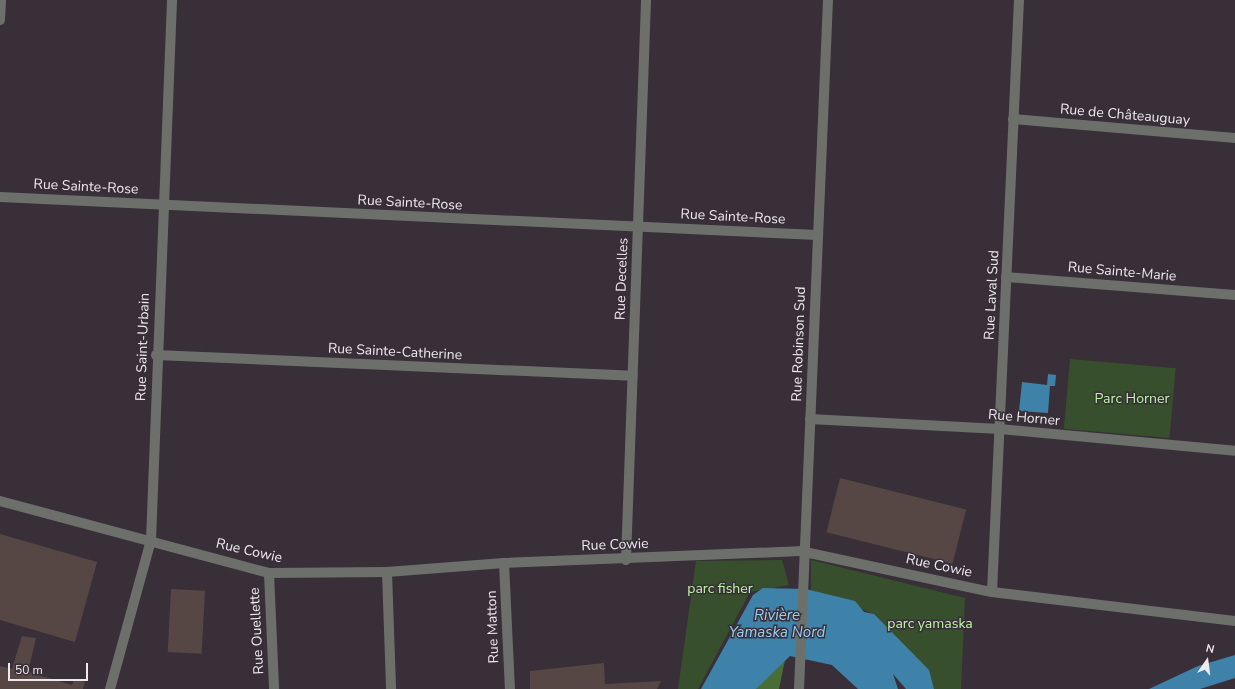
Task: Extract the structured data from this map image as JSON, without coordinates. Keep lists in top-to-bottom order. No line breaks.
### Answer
{"streets":{"street":["Rue de Châteauguay","Rue Sainte-Rose","Rue Sainte-Marie","Rue Decelles","Rue Laval Sud","Rue Robinson Sud","Rue Saint-Urbain","Rue Sainte-Catherine","Rue Horner","Rue Cowie","Rue Matton","Rue Ouellette"]},"crossings":[["Rue de Châteauguay","Rue Laval Sud"],["Rue Sainte-Rose","Rue Decelles"],["Rue Sainte-Rose","Rue Robinson Sud"],["Rue Sainte-Rose","Rue Saint-Urbain"],["Rue Sainte-Marie","Rue Laval Sud"],["Rue Decelles","Rue Sainte-Catherine"],["Rue Decelles","Rue Cowie"],["Rue Laval Sud","Rue Horner"],["Rue Laval Sud","Rue Cowie"],["Rue Robinson Sud","Rue Horner"],["Rue Robinson Sud","Rue Cowie"],["Rue Saint-Urbain","Rue Sainte-Catherine"],["Rue Saint-Urbain","Rue Cowie"],["Rue Cowie","Rue Matton"],["Rue Cowie","Rue Ouellette"]],"water":["Rivière Yamaska Nord"],"parks":["Parc Horner","parc fisher","parc yamaska"],"scale_bar":"50 m","north":"top"}
